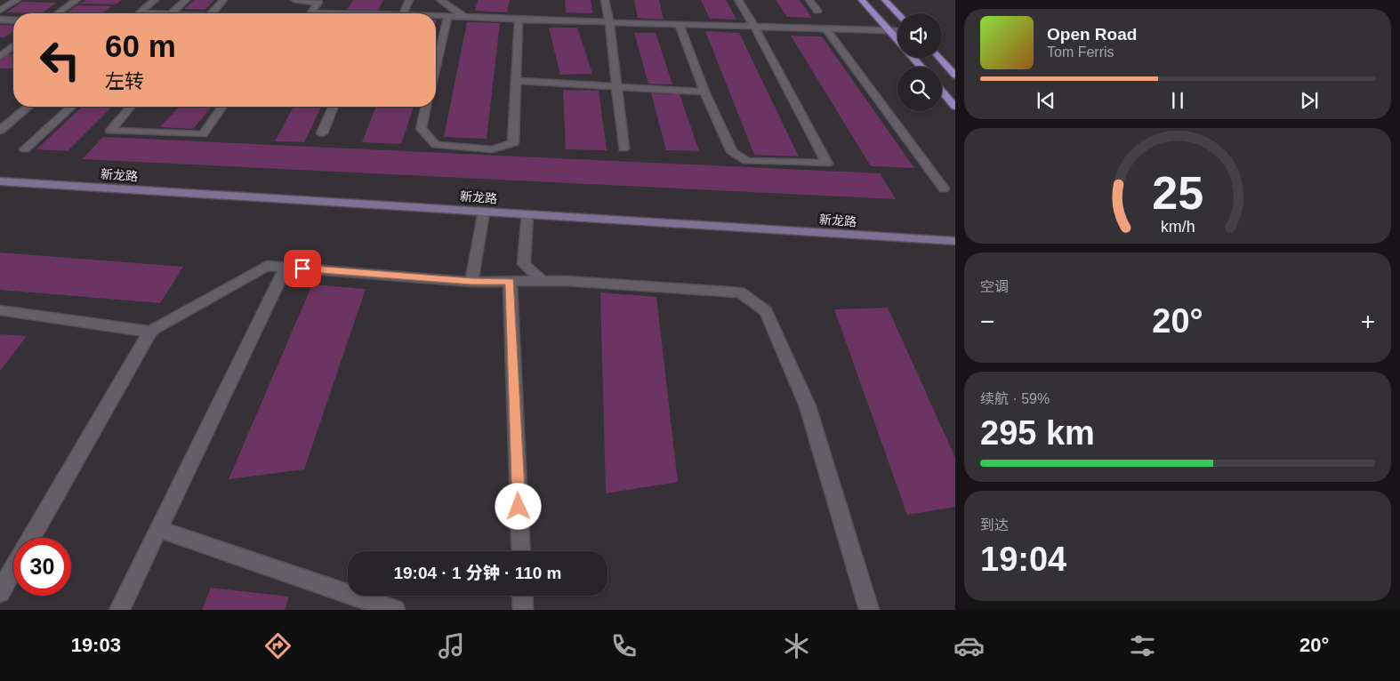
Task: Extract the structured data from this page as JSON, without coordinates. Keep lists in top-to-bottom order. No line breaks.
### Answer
{"streets":{"street":["新龙路"]},"page":{"turn":["60 m","左转"],"song":["Open Road","Tom Ferris"],"tile":["空调",["续航 · 59%","295 km"],["到达","19:04"]],"heat":["−","20°","+"],"limit":"30","trip":"19:04 · 1 分钟 · 110 m","tabs":["19:03","20°"],"gauge":["25","km/h"]}}
